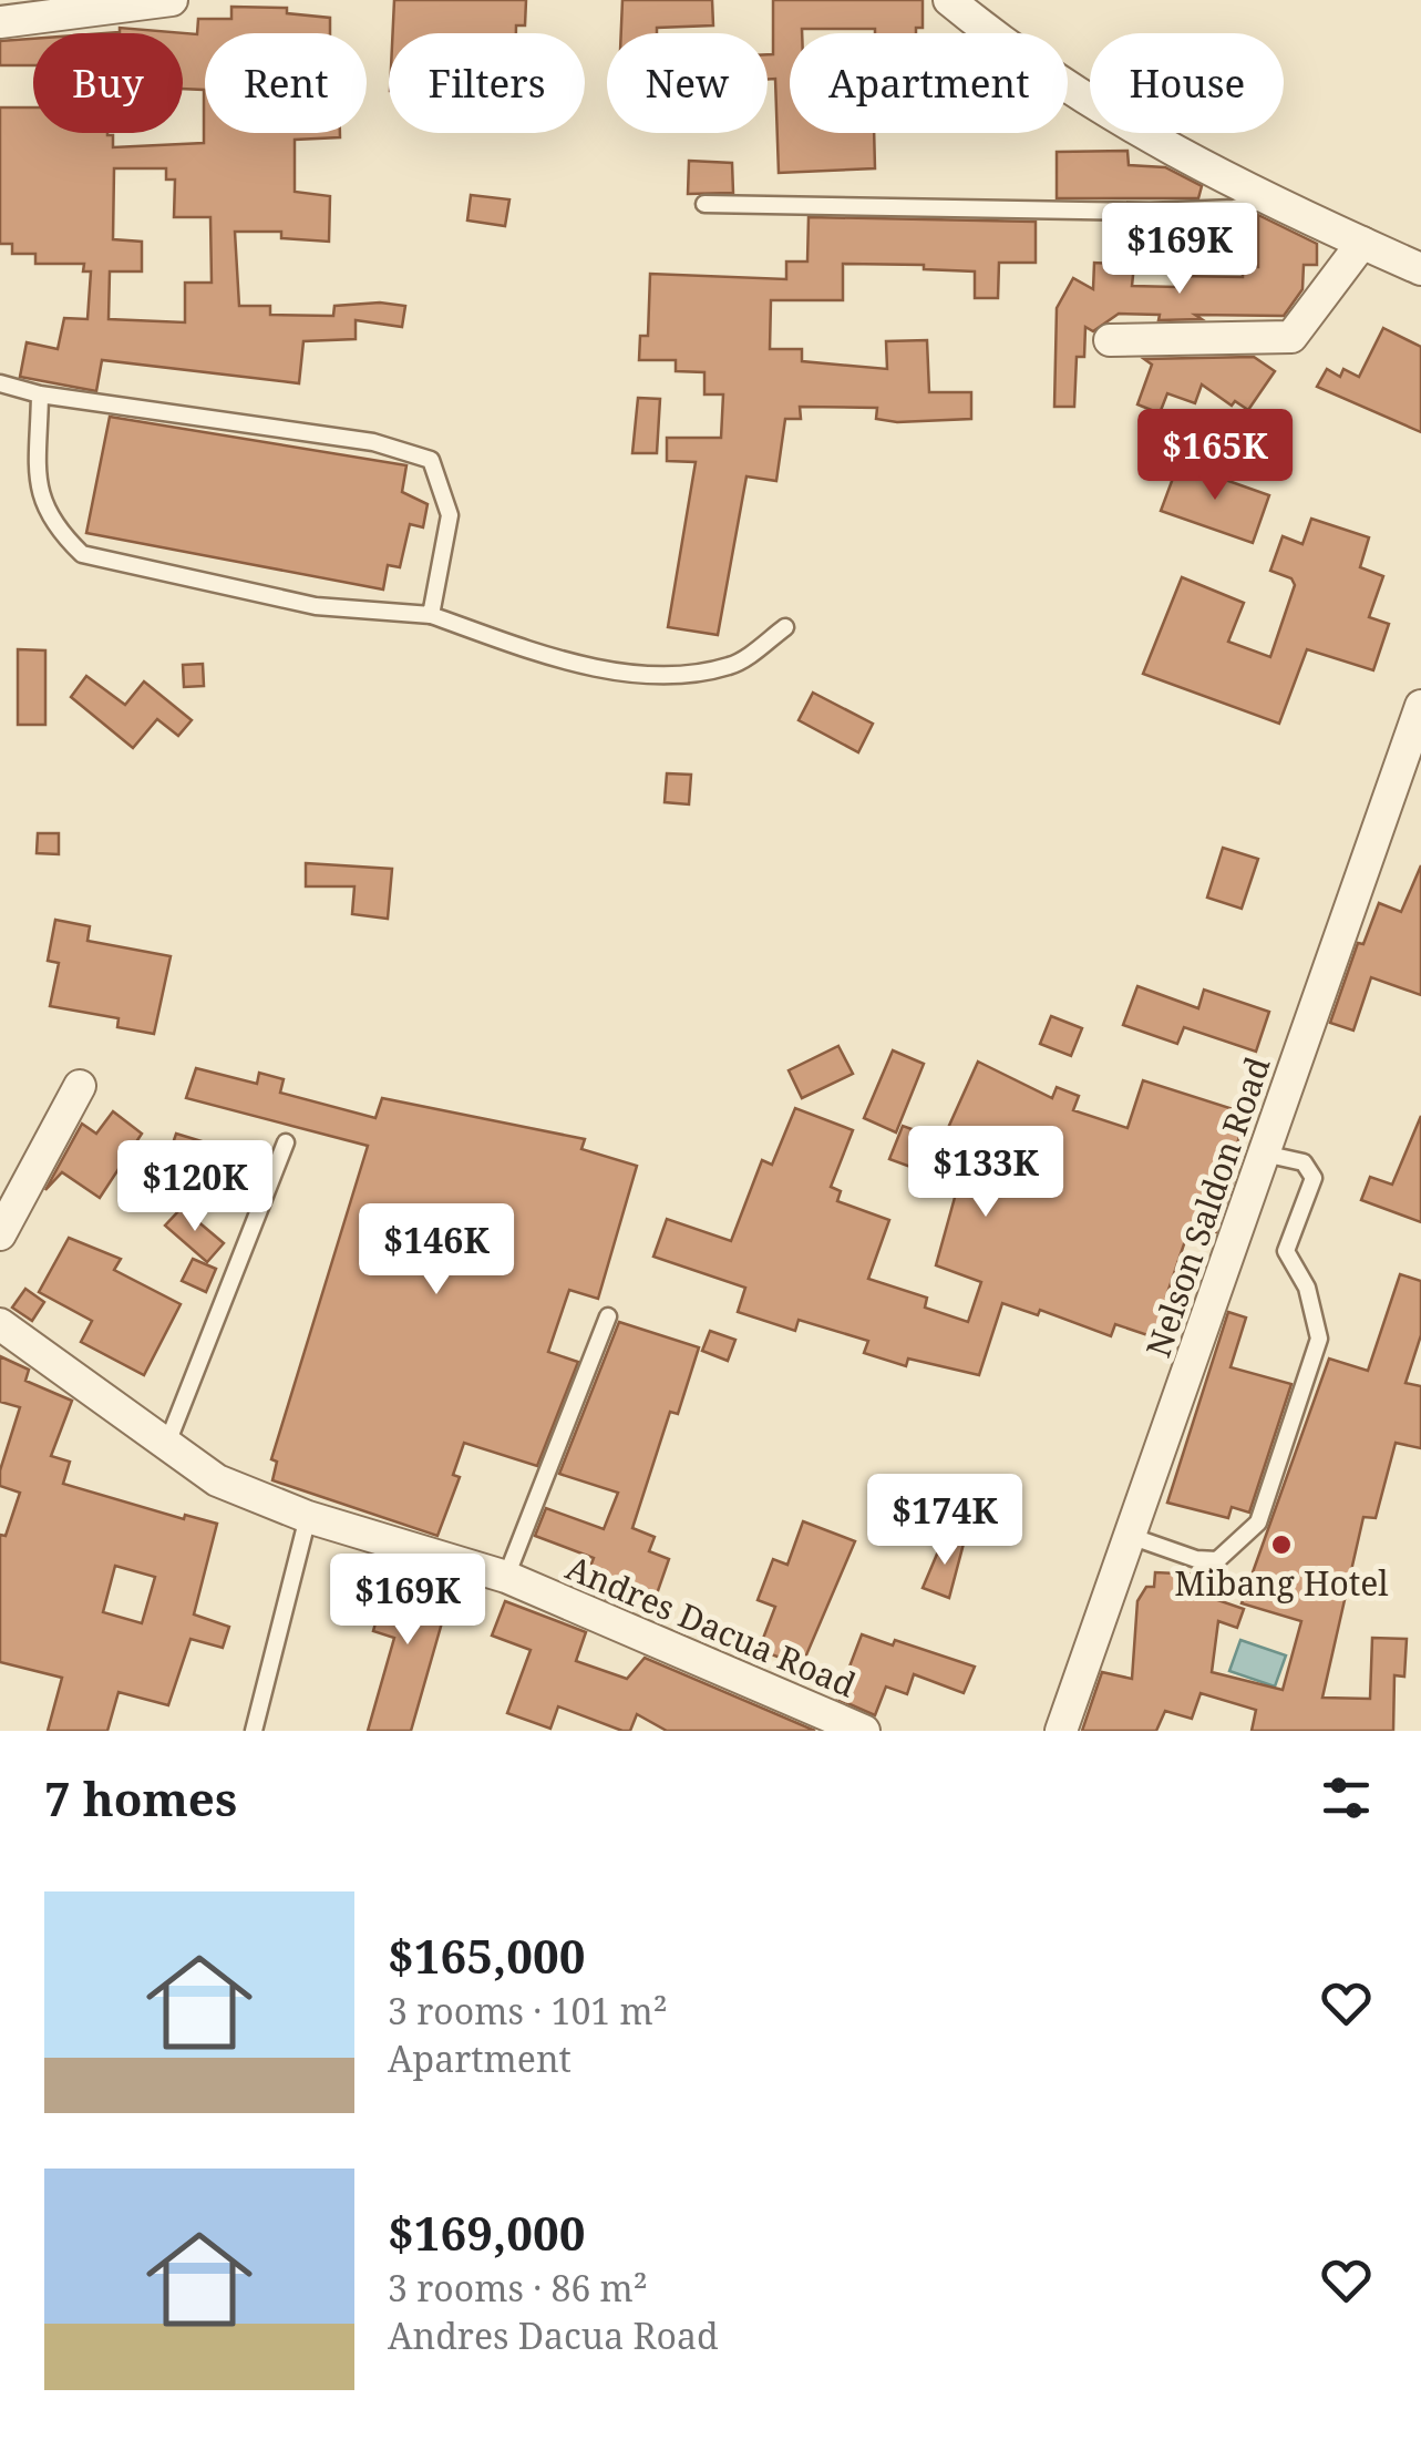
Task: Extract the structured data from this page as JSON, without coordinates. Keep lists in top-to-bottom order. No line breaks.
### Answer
{"streets":{"street":["Nelson Saldon Road","Andres Dacua Road"]},"places":["Mibang Hotel"],"page":{"chip":["Buy","Rent","Filters","New","Apartment","House"],"price":["$169K","$165K","$133K","$120K","$146K","$174K","$169K"],"heading":"7 homes","list":[{"name":"$165,000","note":"3 rooms · 101 m² · Apartment"},{"name":"$169,000","note":"3 rooms · 86 m² · Andres Dacua Road"}]}}
